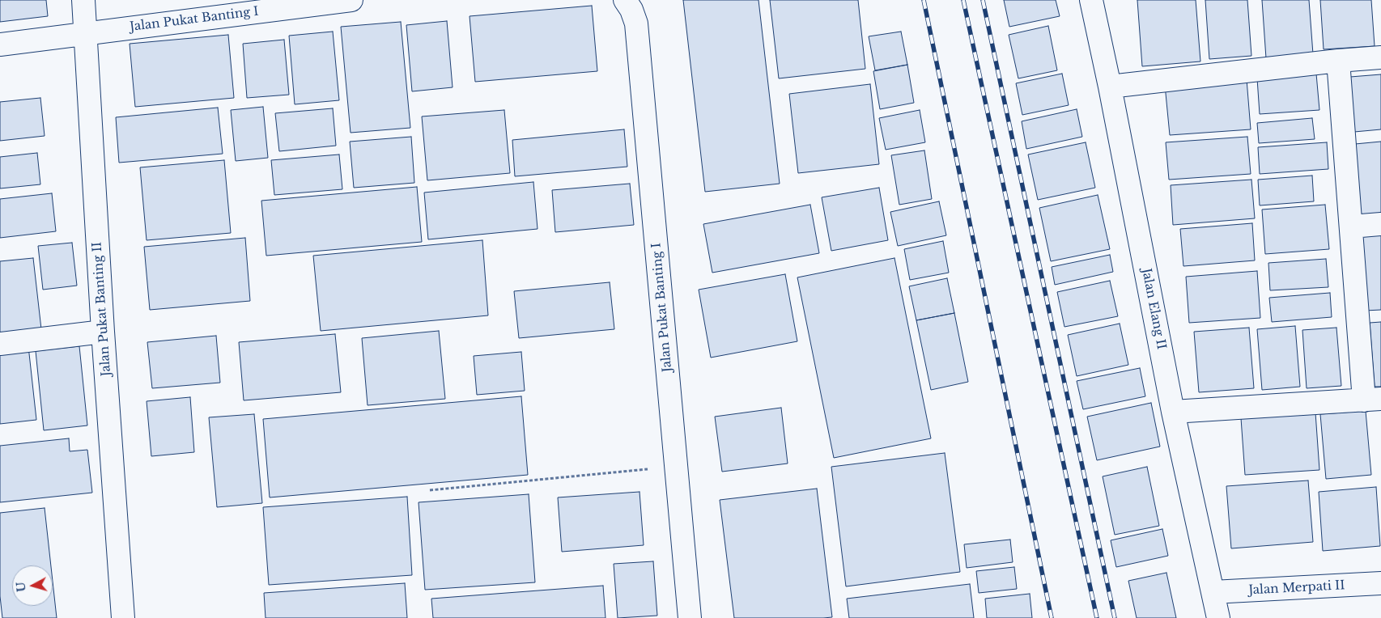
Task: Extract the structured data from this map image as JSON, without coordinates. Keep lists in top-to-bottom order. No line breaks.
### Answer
{"streets":{"street":["Jalan Pukat Banting I","Jalan Pukat Banting II","Jalan Elang II","Jalan Merpati II"]},"crossings":[["Jalan Pukat Banting I","Jalan Pukat Banting II"],["Jalan Elang II","Jalan Merpati II"]],"north":"left"}
